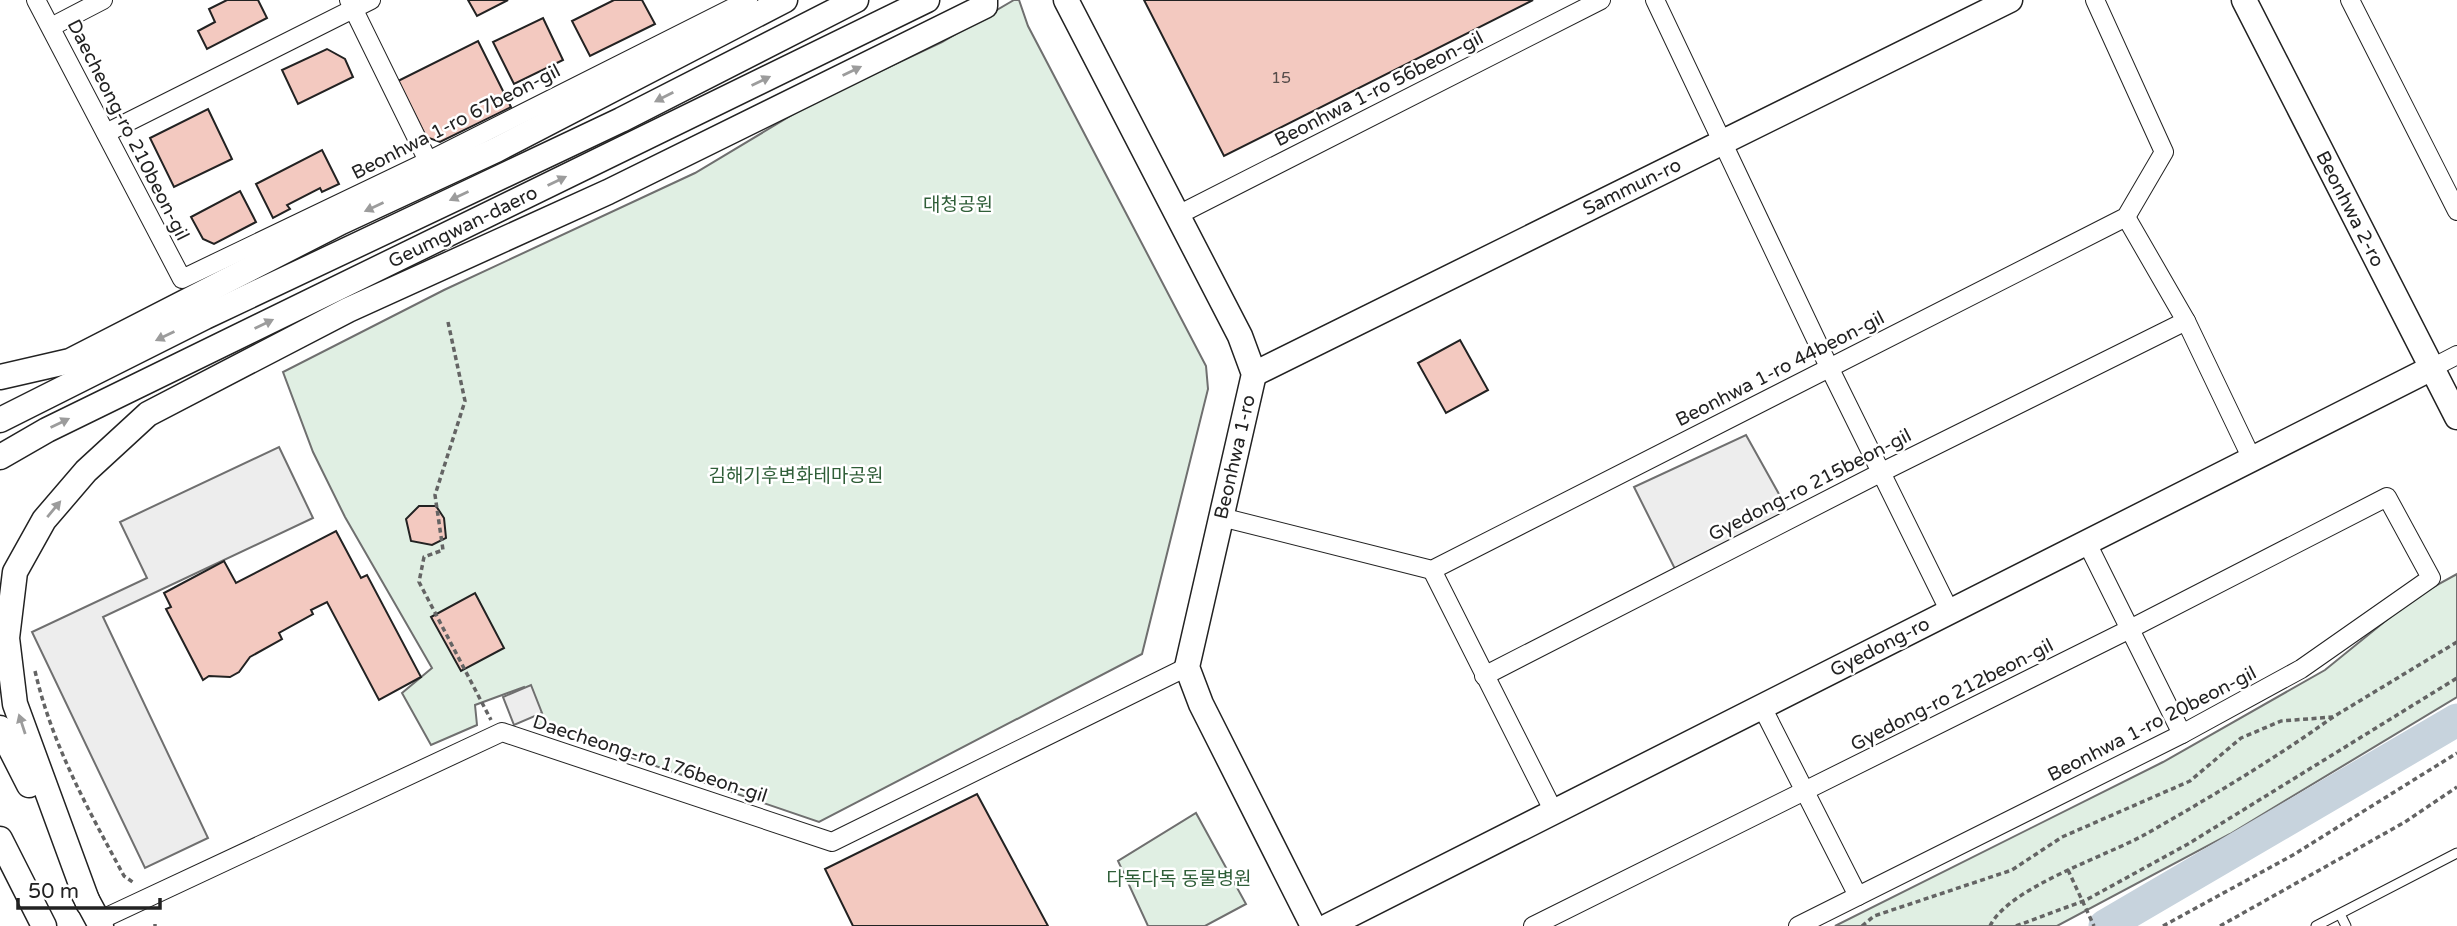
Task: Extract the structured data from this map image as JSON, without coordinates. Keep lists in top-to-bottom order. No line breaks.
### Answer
{"streets":{"main road":["Sammun-ro","Beonhwa 2-ro","Geumgwan-daero","Beonhwa 1-ro","Gyedong-ro"],"street":["Beonhwa 1-ro 56beon-gil","Beonhwa 1-ro 67beon-gil","Daecheong-ro 210beon-gil","Beonhwa 1-ro 44beon-gil","Gyedong-ro 215beon-gil","Gyedong-ro 212beon-gil","Beonhwa 1-ro 20beon-gil","Daecheong-ro 176beon-gil"]},"crossings":[["Beonhwa 1-ro 56beon-gil","Beonhwa 1-ro"],["Beonhwa 1-ro 67beon-gil","Daecheong-ro 210beon-gil"],["Sammun-ro","Beonhwa 1-ro"],["Beonhwa 2-ro","Gyedong-ro"],["Beonhwa 1-ro","Daecheong-ro 176beon-gil"],["Gyedong-ro 212beon-gil","Beonhwa 1-ro 20beon-gil"]],"parks":["대청공원","김해기후변화테마공원","다독다독 동물병원"],"house_numbers":["15"],"scale_bar":"50 m"}
